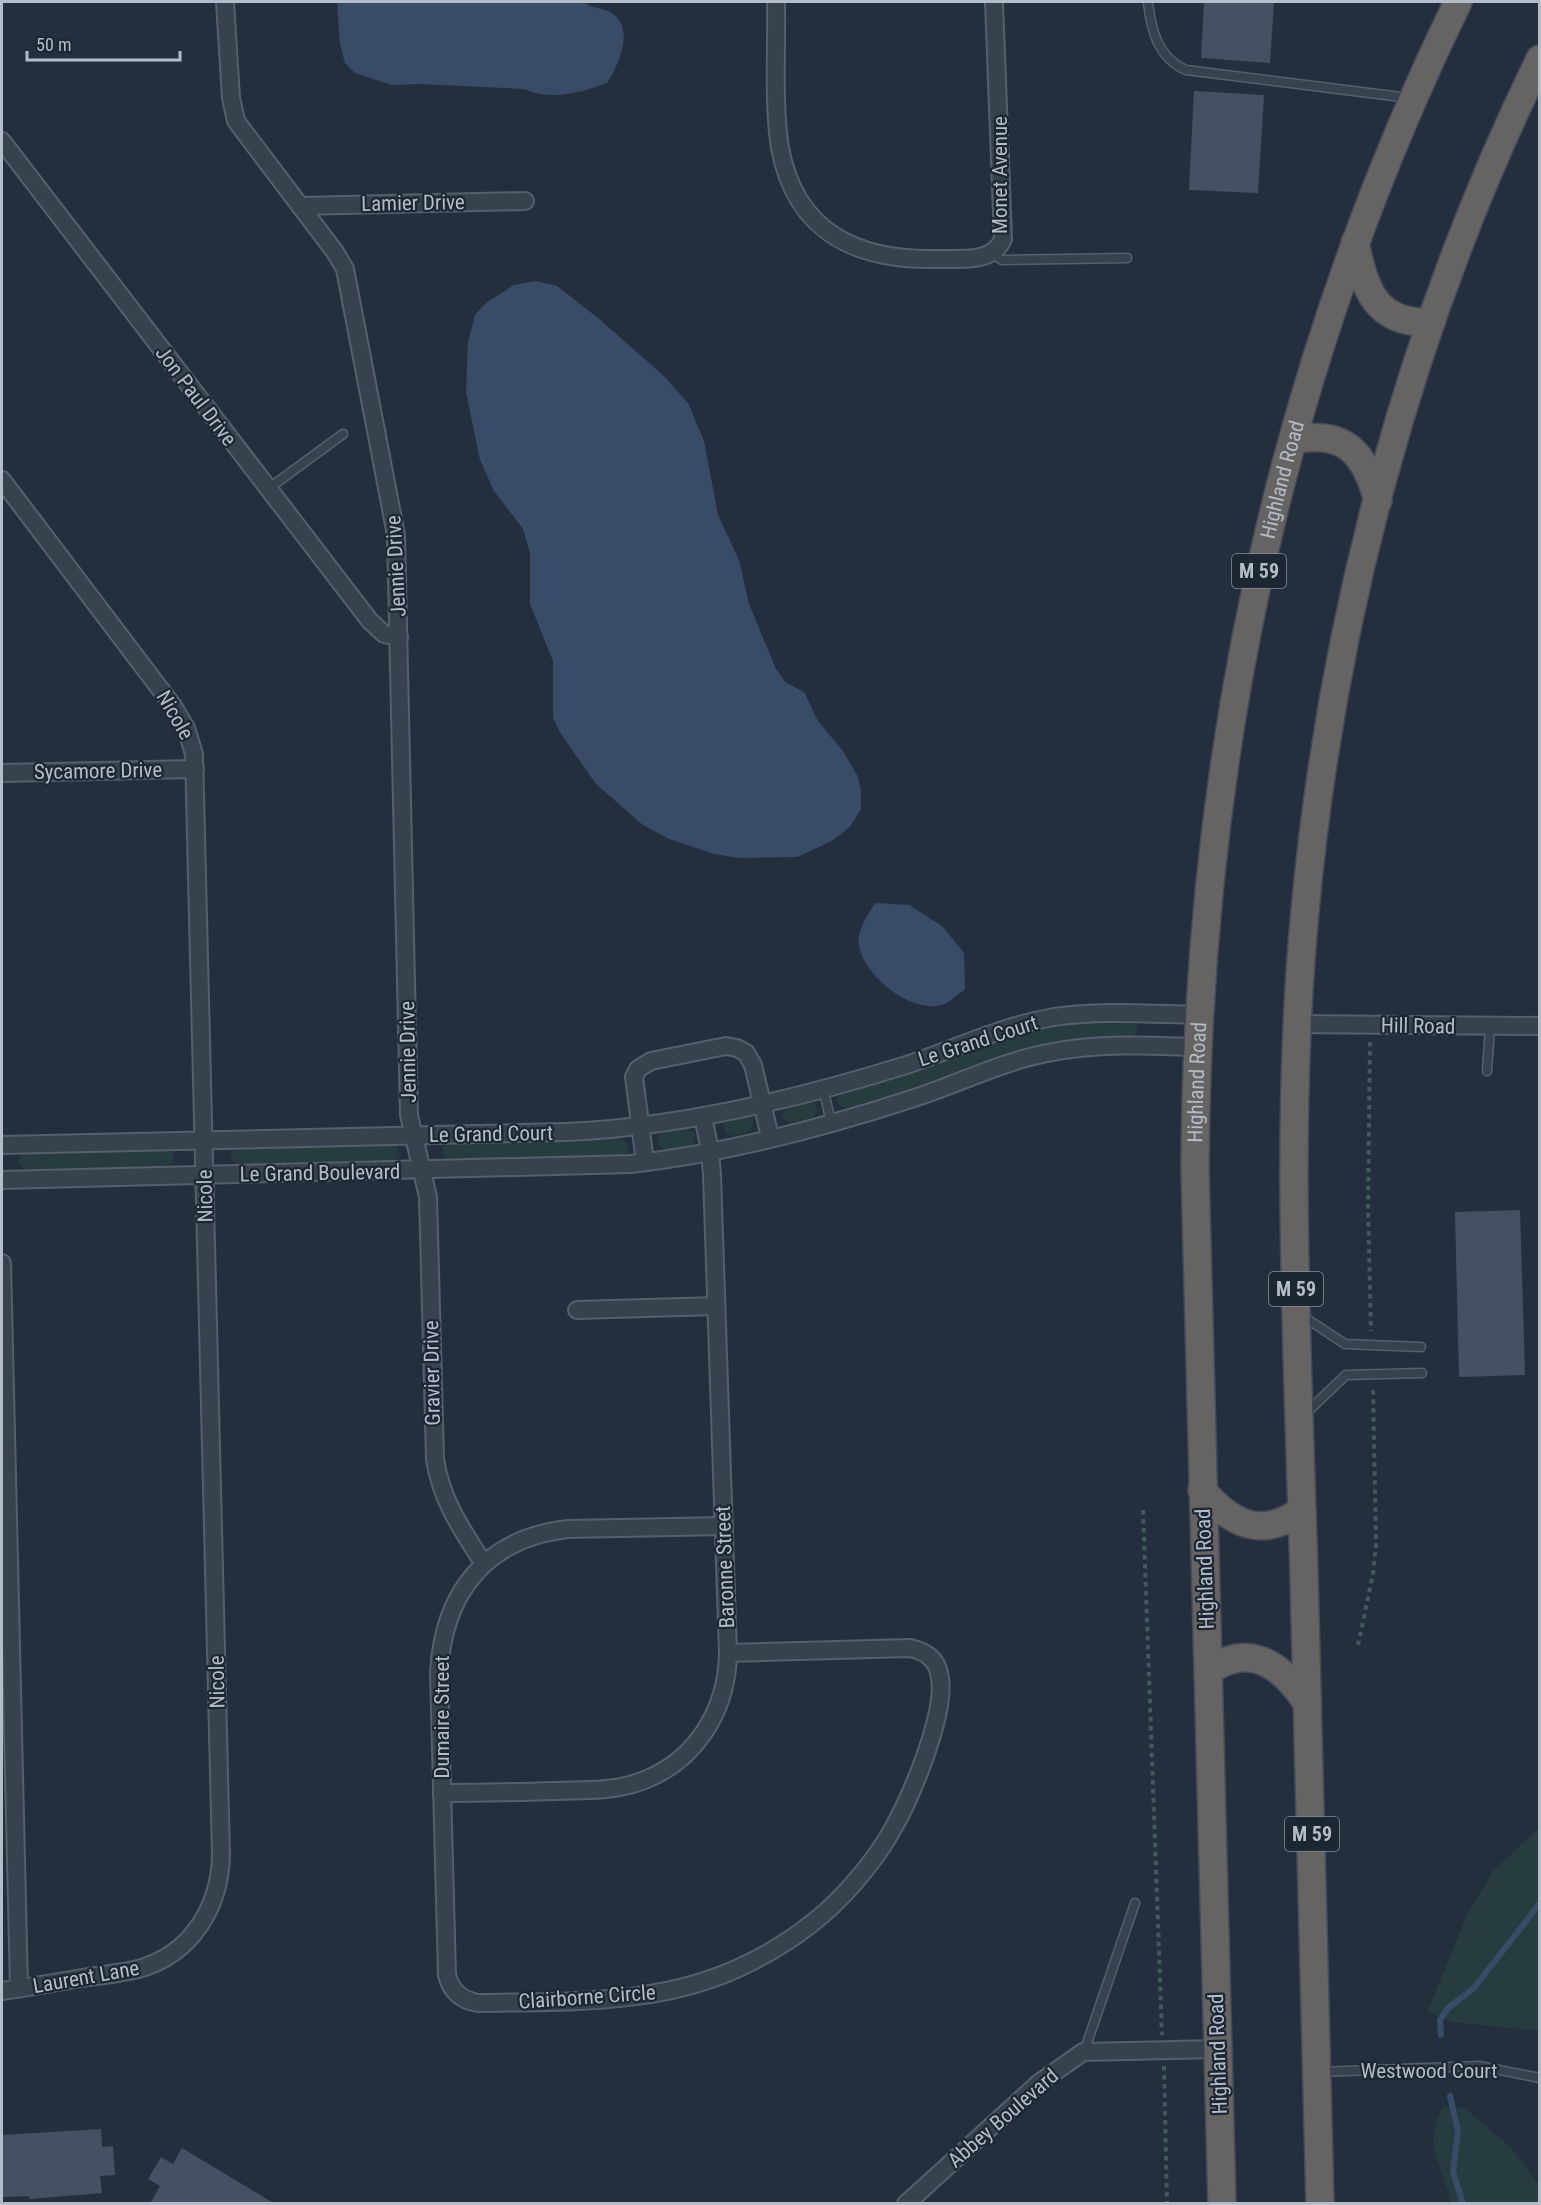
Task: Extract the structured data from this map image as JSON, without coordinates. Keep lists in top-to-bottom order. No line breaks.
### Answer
{"streets":{"highway":["Highland Road","M 59"],"street":["Monet Avenue","Lamier Drive","Jon Paul Drive","Jennie Drive","Nicole","Sycamore Drive","Hill Road","Le Grand Court","Le Grand Boulevard","Gravier Drive","Baronne Street","Dumaire Street","Laurent Lane","Clairborne Circle","Abbey Boulevard"],"lane":["Westwood Court"]},"crossings":[["Lamier Drive","Jennie Drive"],["Jon Paul Drive","Jennie Drive"],["Highland Road","Le Grand Court"],["Jennie Drive","Le Grand Court"],["Jennie Drive","Le Grand Boulevard"],["Jennie Drive","Gravier Drive"],["M 59","Hill Road"],["M 59","Westwood Court"],["Nicole","Sycamore Drive"],["Nicole","Le Grand Boulevard"],["Nicole","Laurent Lane"],["Le Grand Court","Le Grand Boulevard"],["Le Grand Court","Gravier Drive"],["Le Grand Court","Baronne Street"],["Le Grand Boulevard","Gravier Drive"],["Gravier Drive","Dumaire Street"],["Baronne Street","Dumaire Street"],["Baronne Street","Clairborne Circle"],["Dumaire Street","Clairborne Circle"]],"scale_bar":"50 m"}
